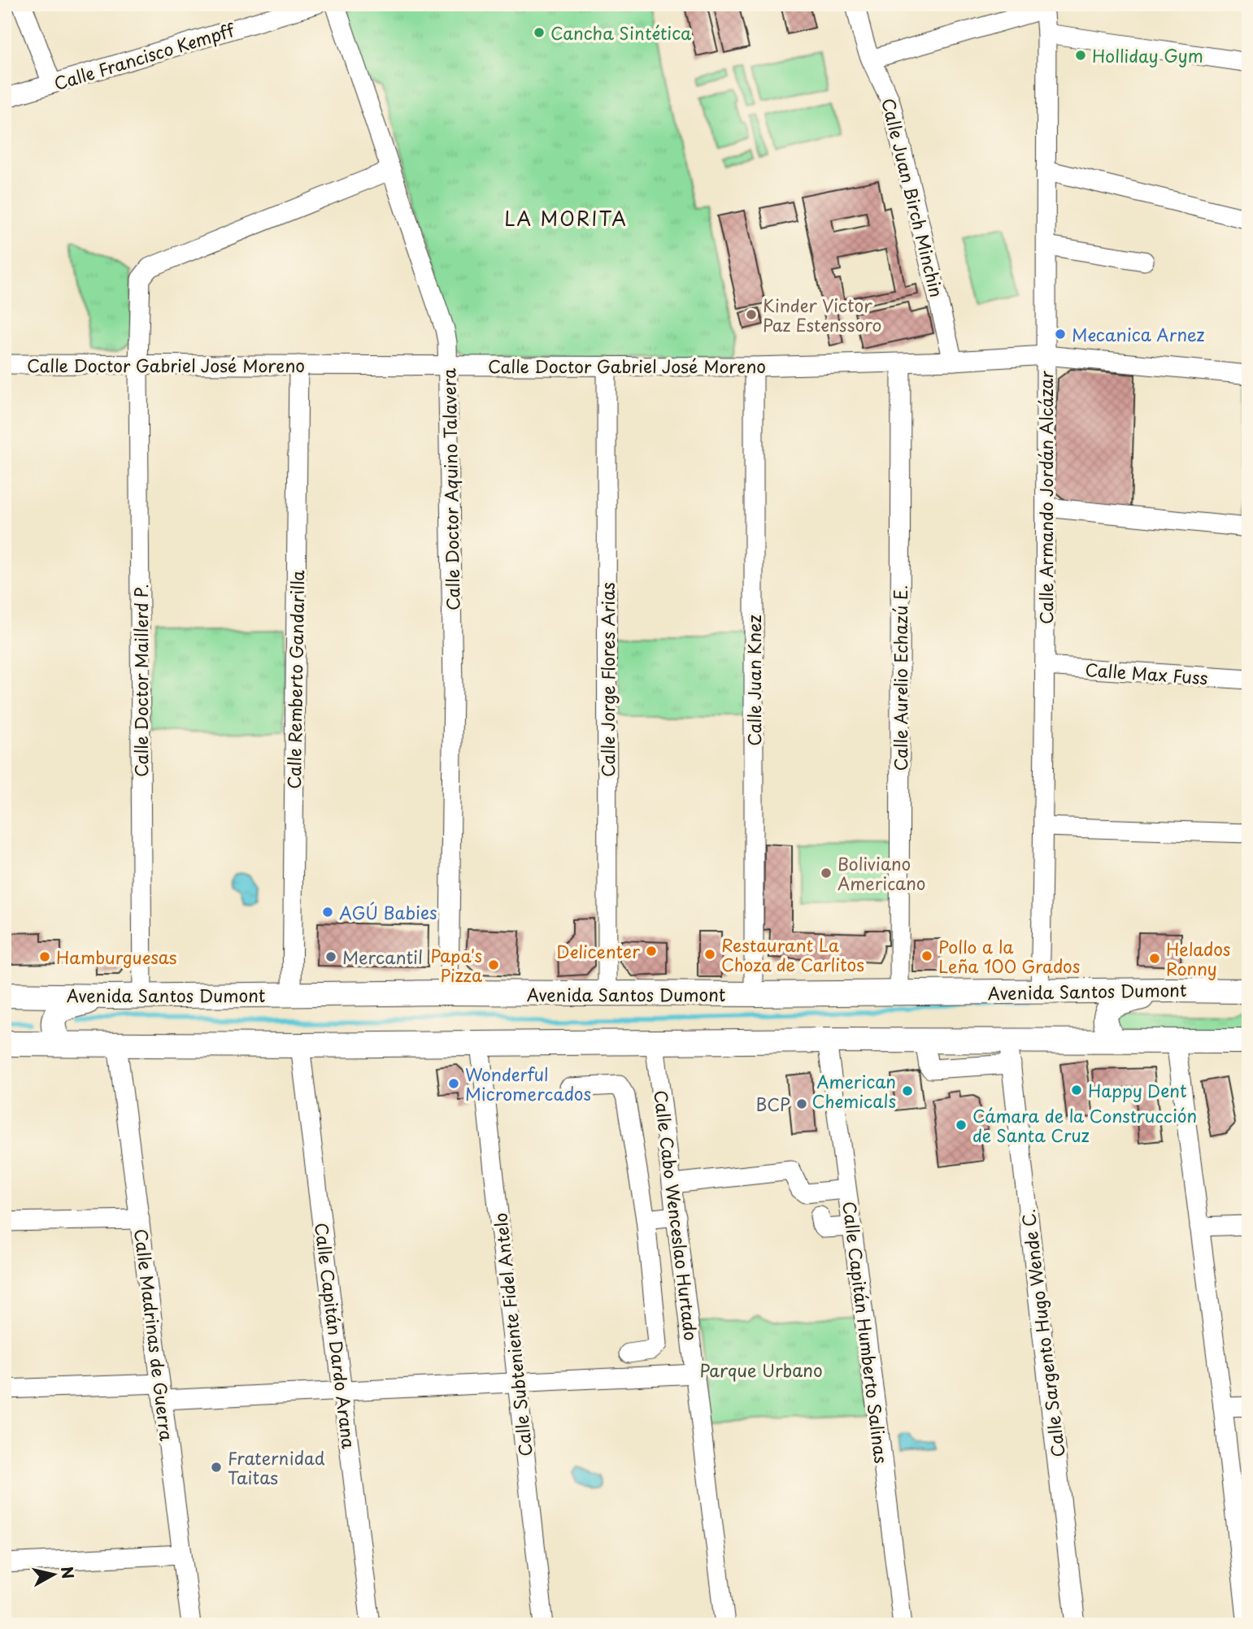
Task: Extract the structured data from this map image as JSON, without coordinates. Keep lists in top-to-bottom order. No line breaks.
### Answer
{"streets":{"main road":["Avenida Santos Dumont"],"street":["Calle Francisco Kempff","Calle Juan Birch Minchin","Calle Doctor Gabriel José Moreno","Calle Doctor Aquino Talavera","Calle Armando Jordán Alcázar","Calle Max Fuss","Calle Aurelio Echazú E.","Calle Remberto Gandarilla","Calle Jorge Flores Arias","Calle Doctor Maillerd P.","Calle Juan Knez","Calle Cabo Wenceslao Hurtado","Calle Capitán Humberto Salinas","Calle Sargento Hugo Wende C.","Calle Madrinas de Guerra","Calle Subteniente Fidel Antelo","Calle Capitán Dardo Arana"]},"crossings":[["Calle Juan Birch Minchin","Calle Doctor Gabriel José Moreno"],["Calle Doctor Gabriel José Moreno","Calle Doctor Aquino Talavera"],["Calle Doctor Gabriel José Moreno","Calle Armando Jordán Alcázar"],["Calle Doctor Gabriel José Moreno","Calle Aurelio Echazú E."],["Calle Doctor Gabriel José Moreno","Calle Remberto Gandarilla"],["Calle Doctor Gabriel José Moreno","Calle Jorge Flores Arias"],["Calle Doctor Gabriel José Moreno","Calle Doctor Maillerd P."],["Calle Doctor Gabriel José Moreno","Calle Juan Knez"],["Calle Doctor Aquino Talavera","Calle Doctor Maillerd P."],["Calle Doctor Aquino Talavera","Avenida Santos Dumont"],["Calle Armando Jordán Alcázar","Calle Max Fuss"],["Calle Armando Jordán Alcázar","Avenida Santos Dumont"],["Calle Aurelio Echazú E.","Avenida Santos Dumont"],["Calle Remberto Gandarilla","Avenida Santos Dumont"],["Calle Jorge Flores Arias","Avenida Santos Dumont"],["Calle Doctor Maillerd P.","Avenida Santos Dumont"],["Calle Juan Knez","Avenida Santos Dumont"]],"districts":["LA MORITA"],"parks":["Parque Urbano"],"places":["Cancha Sintética","Holliday Gym","Kinder Victor Paz Estenssoro","Mecanica Arnez","Boliviano Americano","AGÚ Babies","Delicenter","Restaurant La Choza de Carlitos","Pollo a la Leña 100 Grados","Hamburguesas","Mercantil","Helados Ronny","Papa's Pizza","Wonderful Micromercados","Happy Dent","American Chemicals","BCP","Cámara de la Construcción de Santa Cruz","Fraternidad Taitas"],"north":"right"}
